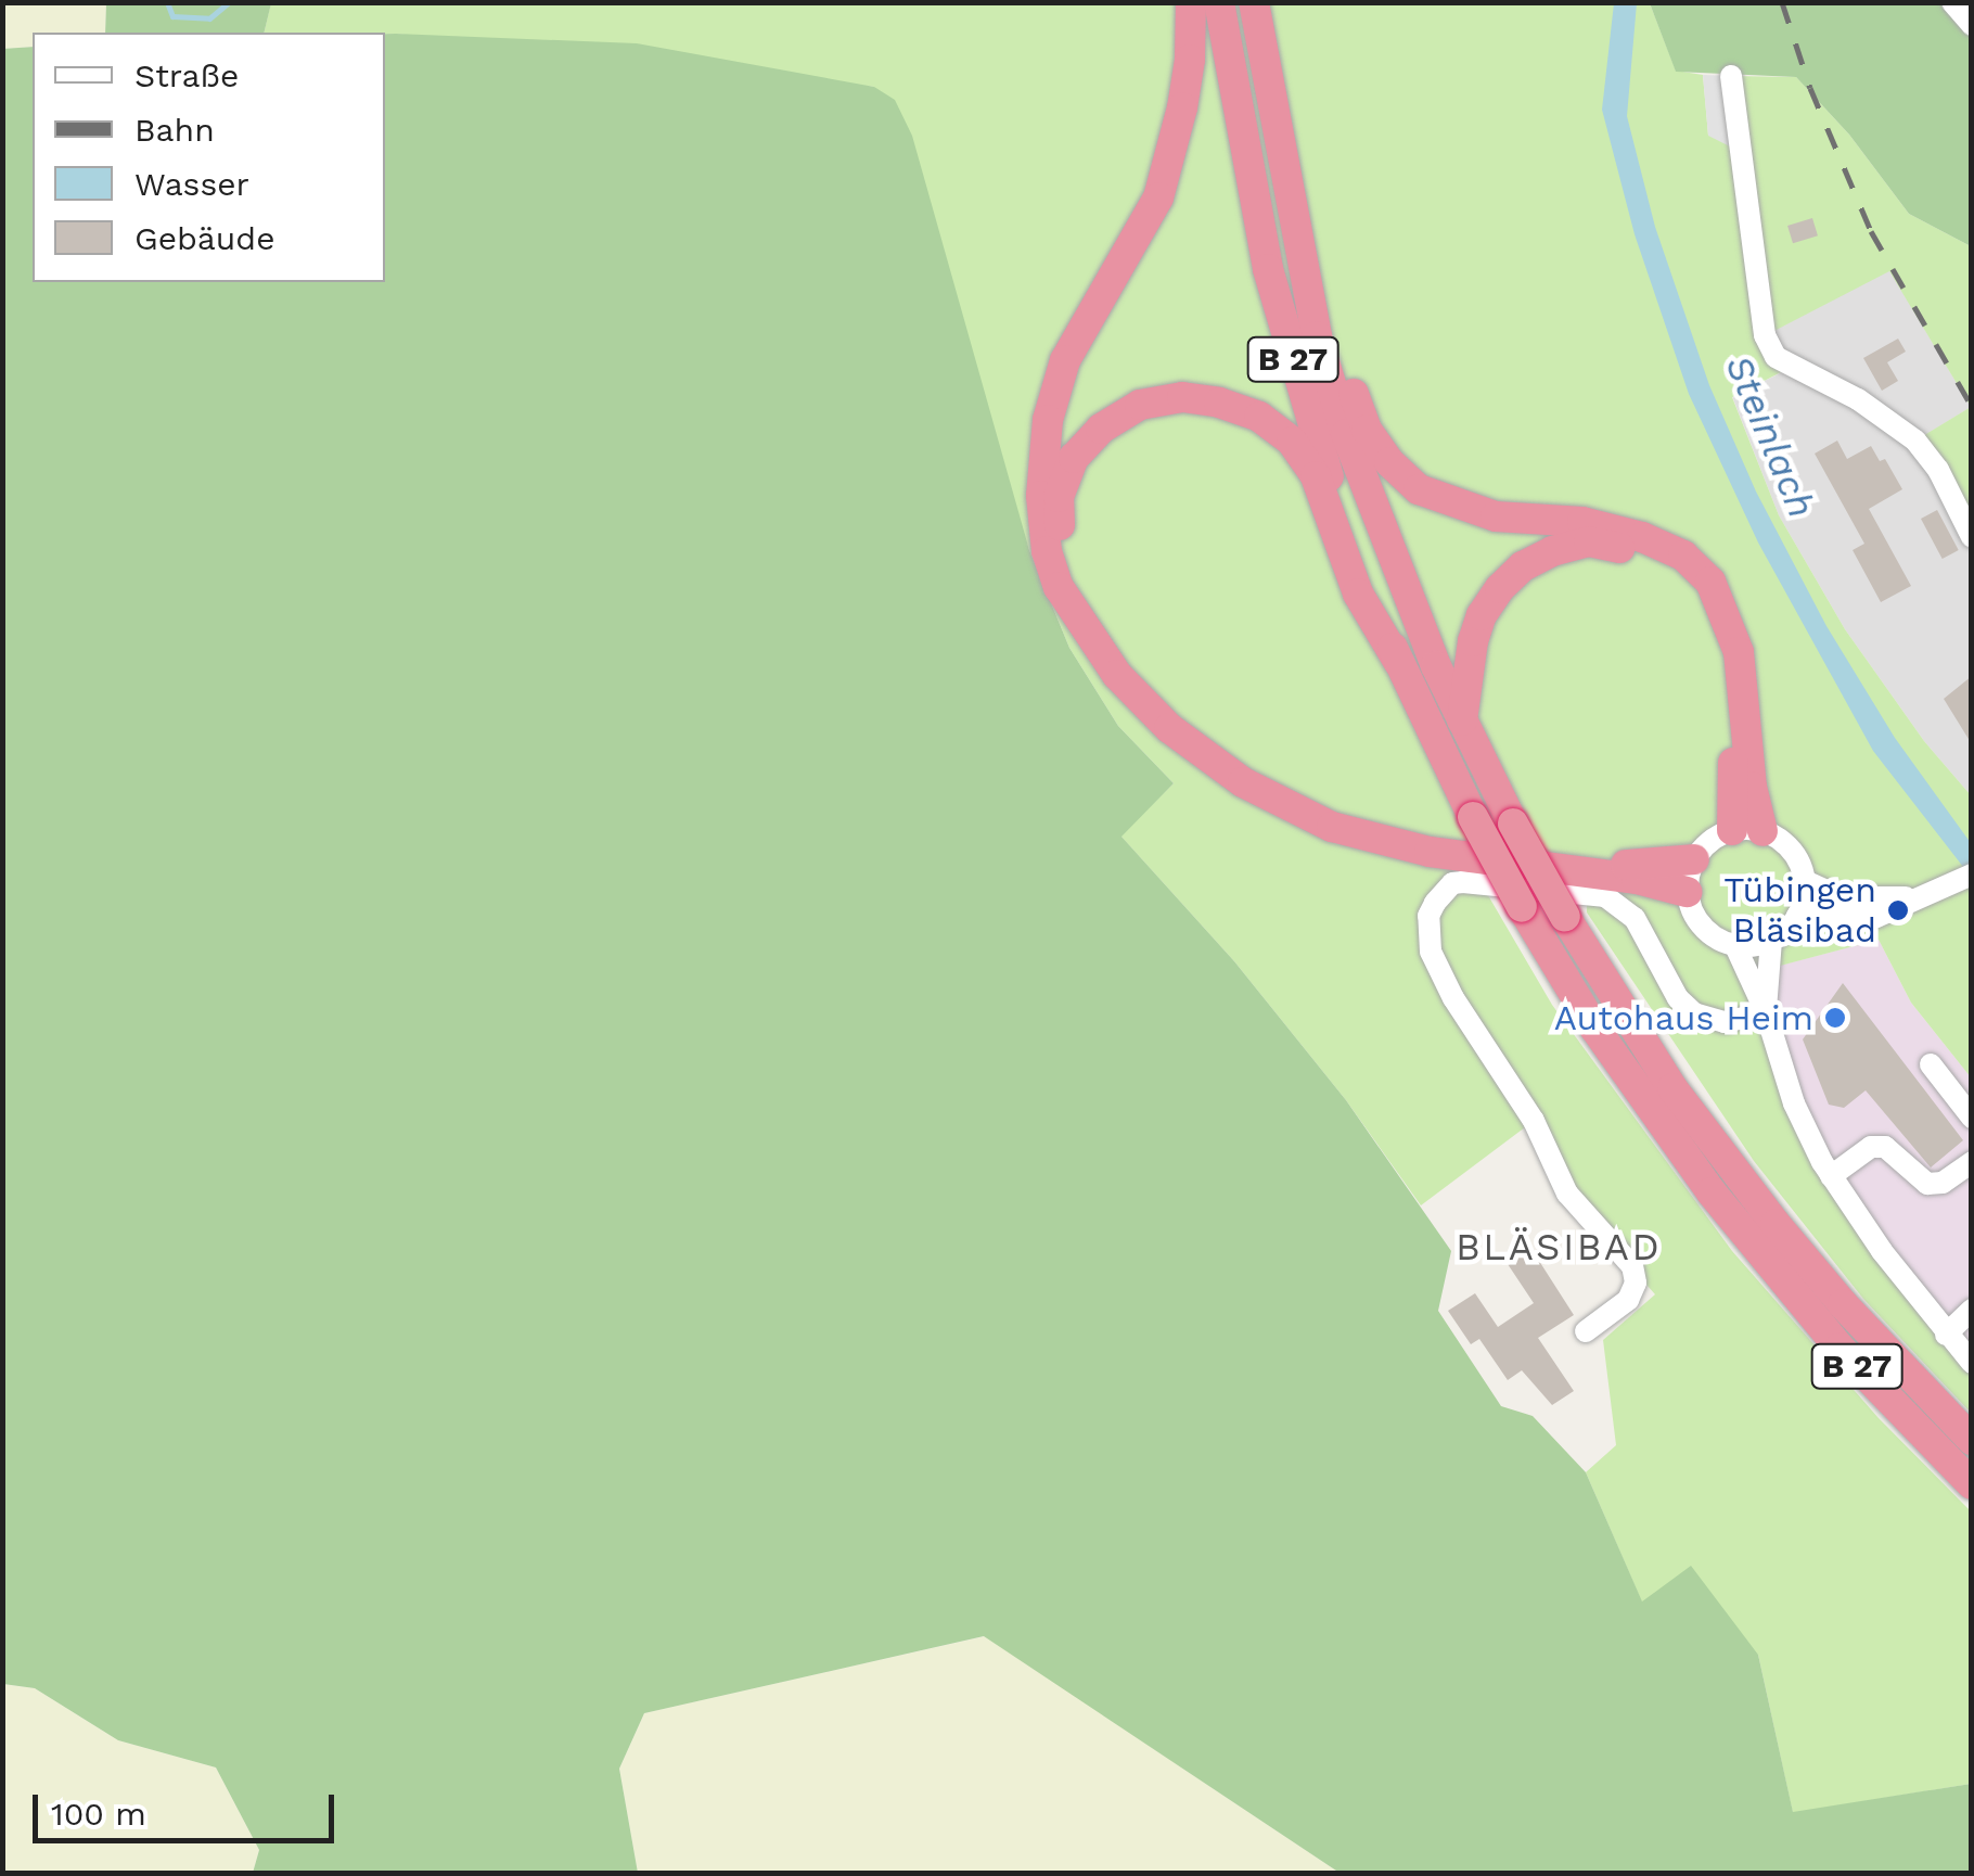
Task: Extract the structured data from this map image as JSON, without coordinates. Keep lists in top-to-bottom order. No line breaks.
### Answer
{"streets":{"highway":["B 27"]},"districts":["BLÄSIBAD"],"water":["Steinlach"],"places":["Tübingen Bläsibad","Autohaus Heim"],"legend":["Straße","Bahn","Wasser","Gebäude"],"scale_bar":"100 m"}
